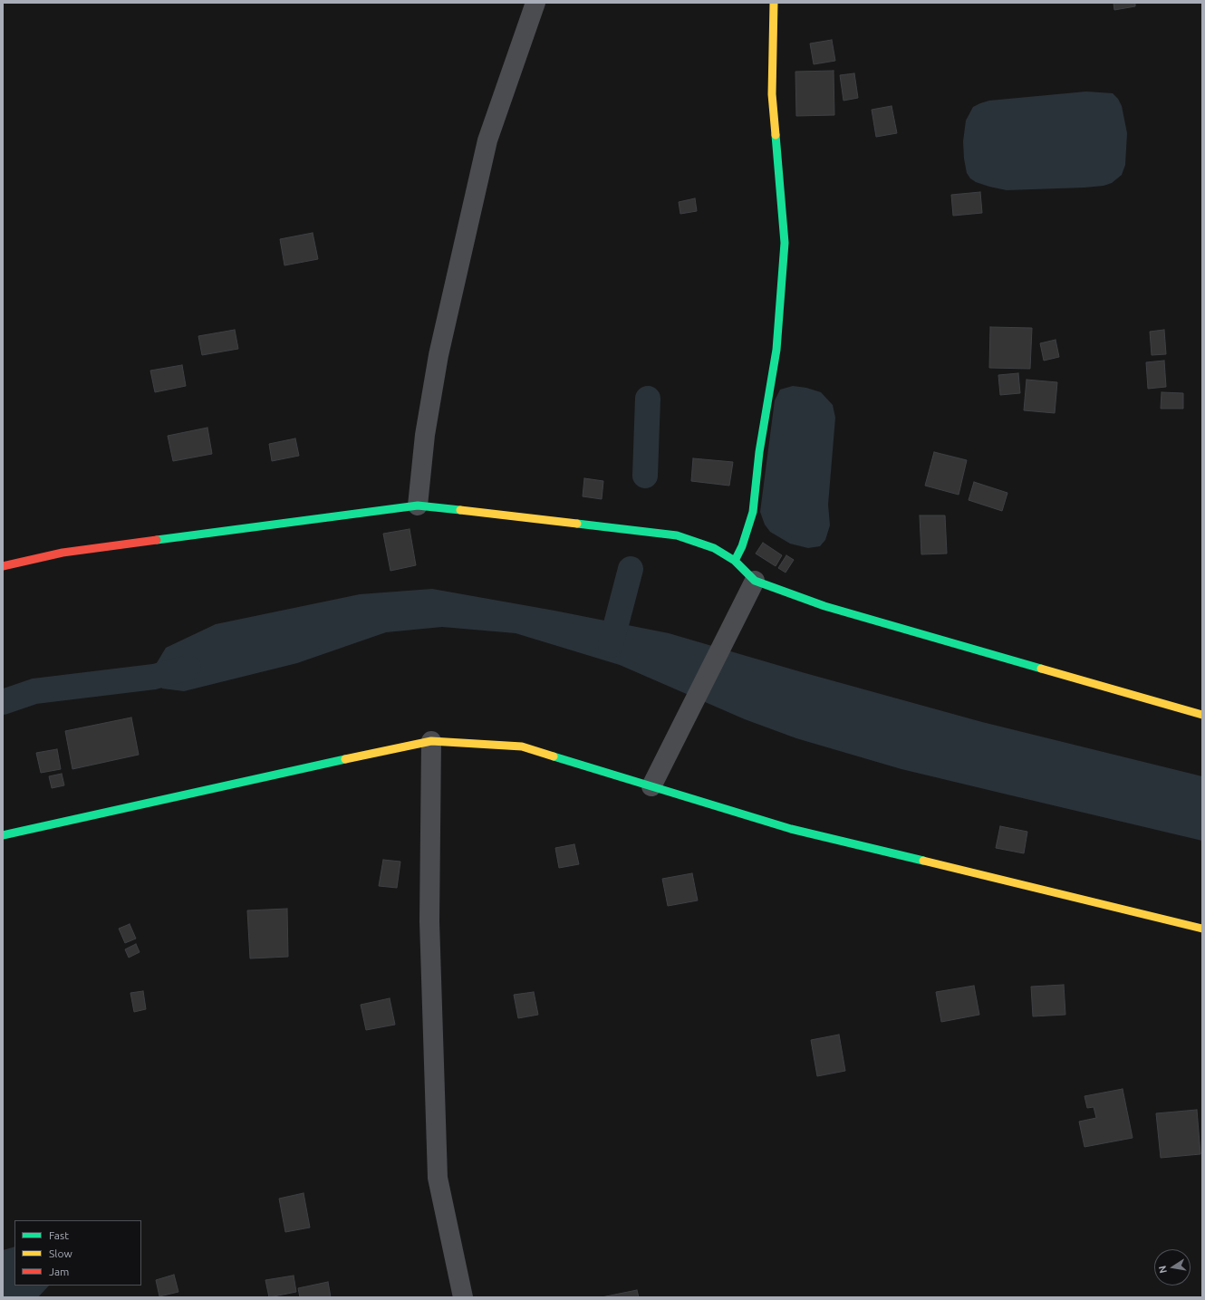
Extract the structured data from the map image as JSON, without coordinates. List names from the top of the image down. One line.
{"legend":["Fast","Slow","Jam"],"north":"left"}
